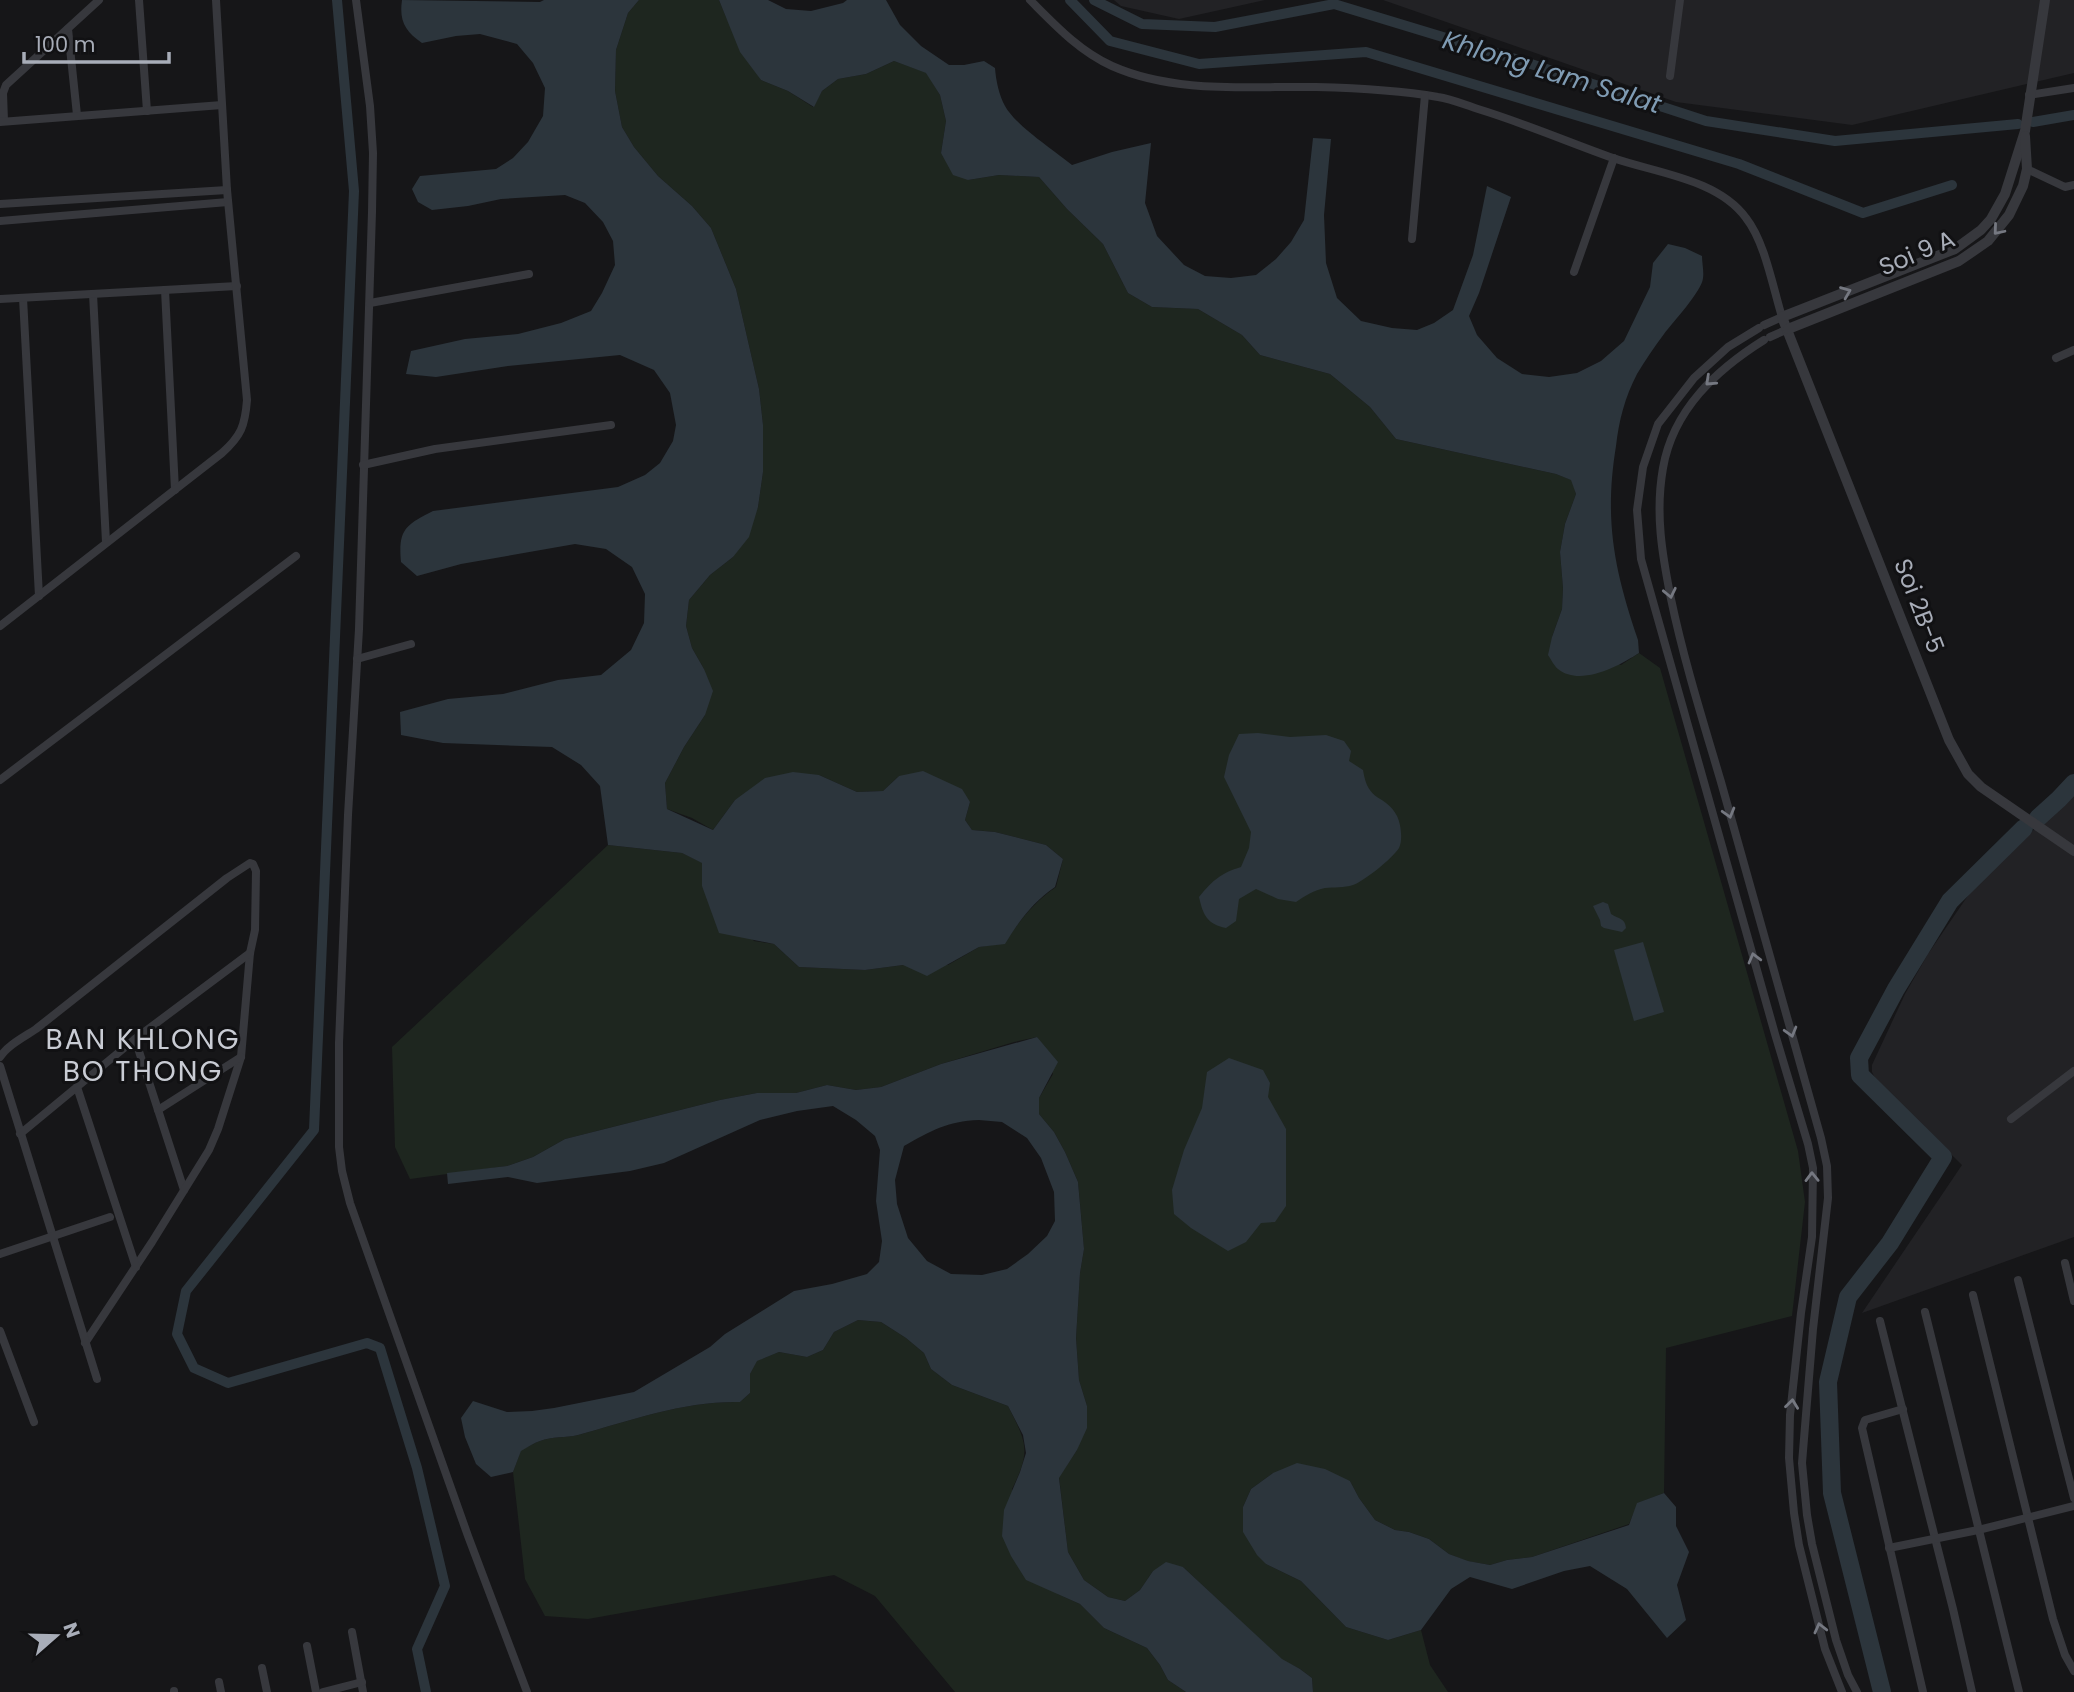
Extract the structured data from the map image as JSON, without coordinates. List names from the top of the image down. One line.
{"streets":{"street":["Soi 9 A","Soi 2B-5"]},"crossings":[["Soi 9 A","Soi 2B-5"]],"districts":["BAN KHLONG BO THONG"],"water":["Khlong Lam Salat"],"scale_bar":"100 m","north":"right"}
